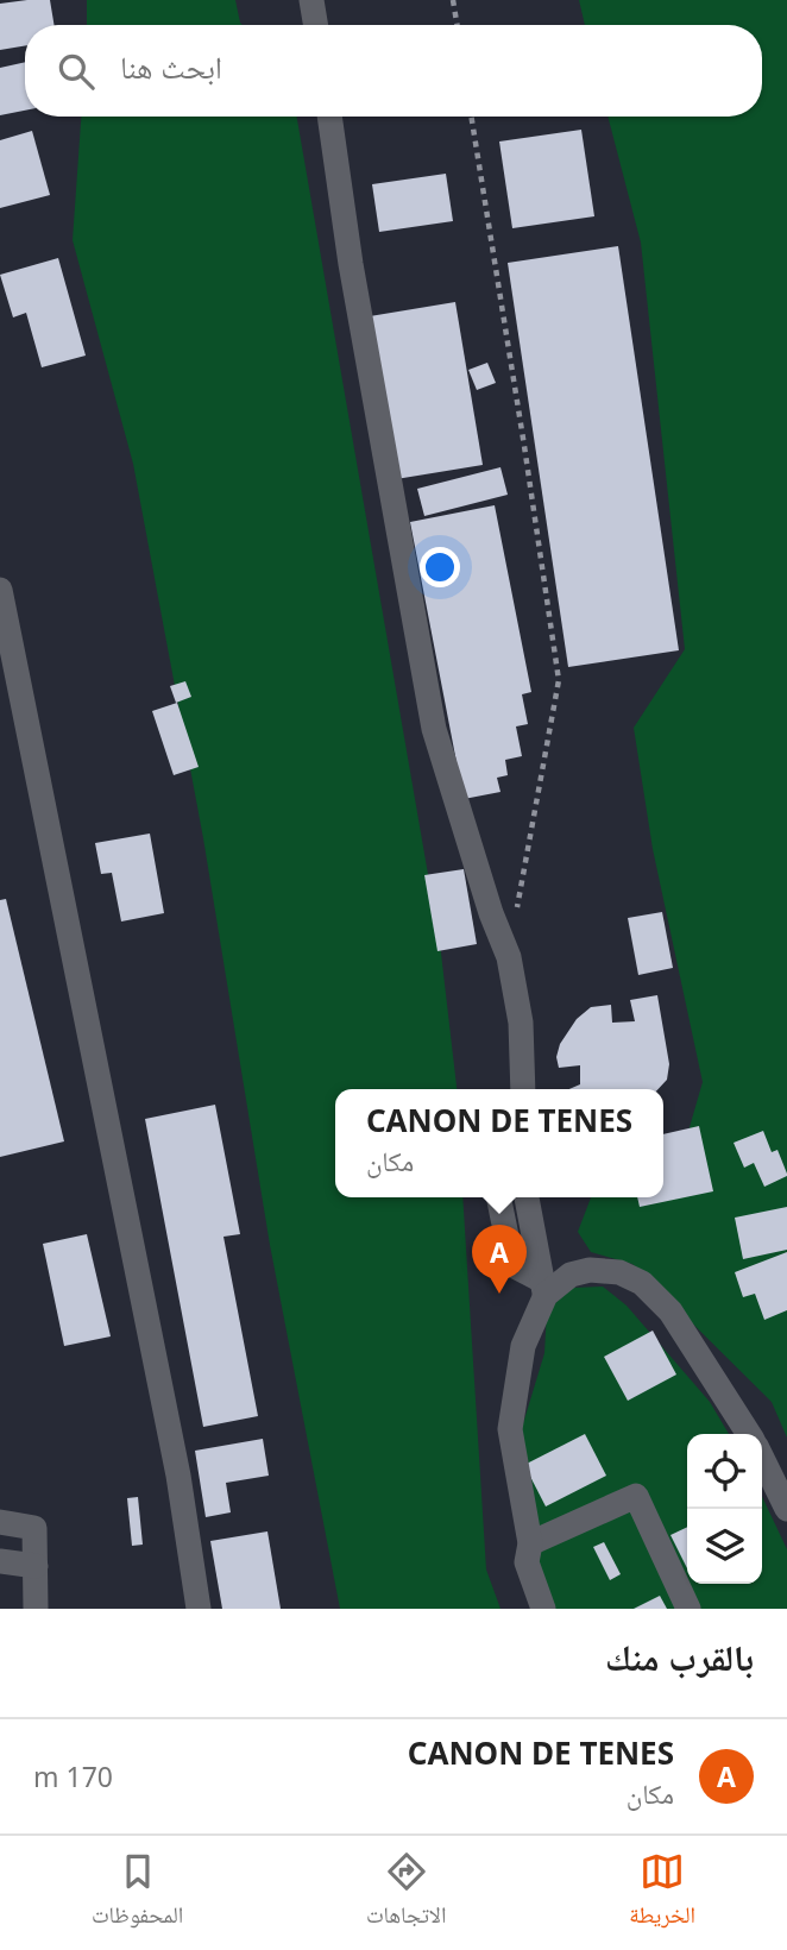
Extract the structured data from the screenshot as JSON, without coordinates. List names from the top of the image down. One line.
{"page":{"search":"ابحث هنا","popup":["CANON DE TENES","مكان"],"pins":"A","heading":"بالقرب منك","list":[{"mark":"A","name":"CANON DE TENES","note":"مكان","value":"170 m"}],"nav":["الخريطة","الاتجاهات","المحفوظات"]}}
